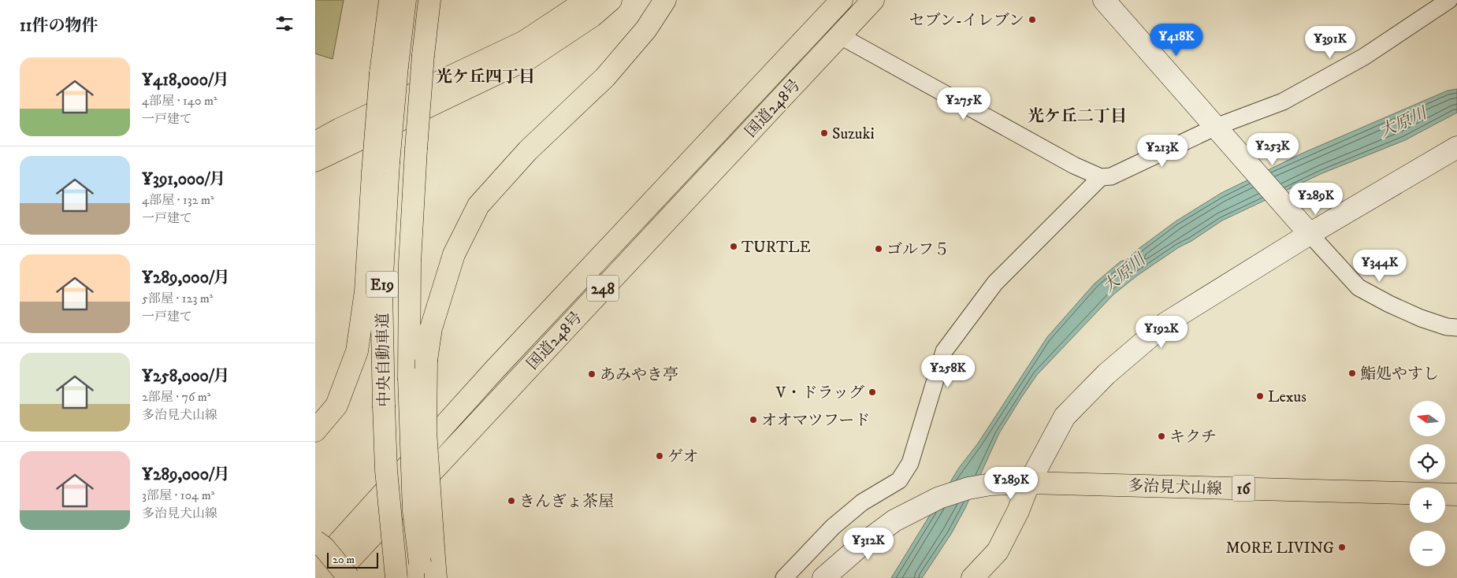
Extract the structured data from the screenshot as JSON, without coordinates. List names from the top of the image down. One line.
{"streets":{"main road":["国道248号","E19","248","中央自動車道","多治見犬山線","16"]},"districts":["光ケ丘四丁目","光ケ丘二丁目"],"water":["大原川"],"places":["セブン-イレブン","Suzuki","TURTLE","ゴルフ５","鮨処やすし","あみやき亭","V・ドラッグ","Lexus","オオマツフード","キクチ","ゲオ","きんぎょ茶屋","MORE LIVING"],"scale_bar":"20 m","north":"left","page":{"heading":"11件の物件","price":["¥418K","¥391K","¥275K","¥253K","¥213K","¥289K","¥344K","¥192K","¥258K","¥289K","¥312K"],"list":[{"name":"¥418,000/月","note":"4部屋 · 140 m² · 一戸建て"},{"name":"¥391,000/月","note":"4部屋 · 132 m² · 一戸建て"},{"name":"¥289,000/月","note":"5部屋 · 123 m² · 一戸建て"},{"name":"¥258,000/月","note":"2部屋 · 76 m² · 多治見犬山線"},{"name":"¥289,000/月","note":"3部屋 · 104 m² · 多治見犬山線"}],"map_buttons":["+","−"],"scale":"20 m"}}
